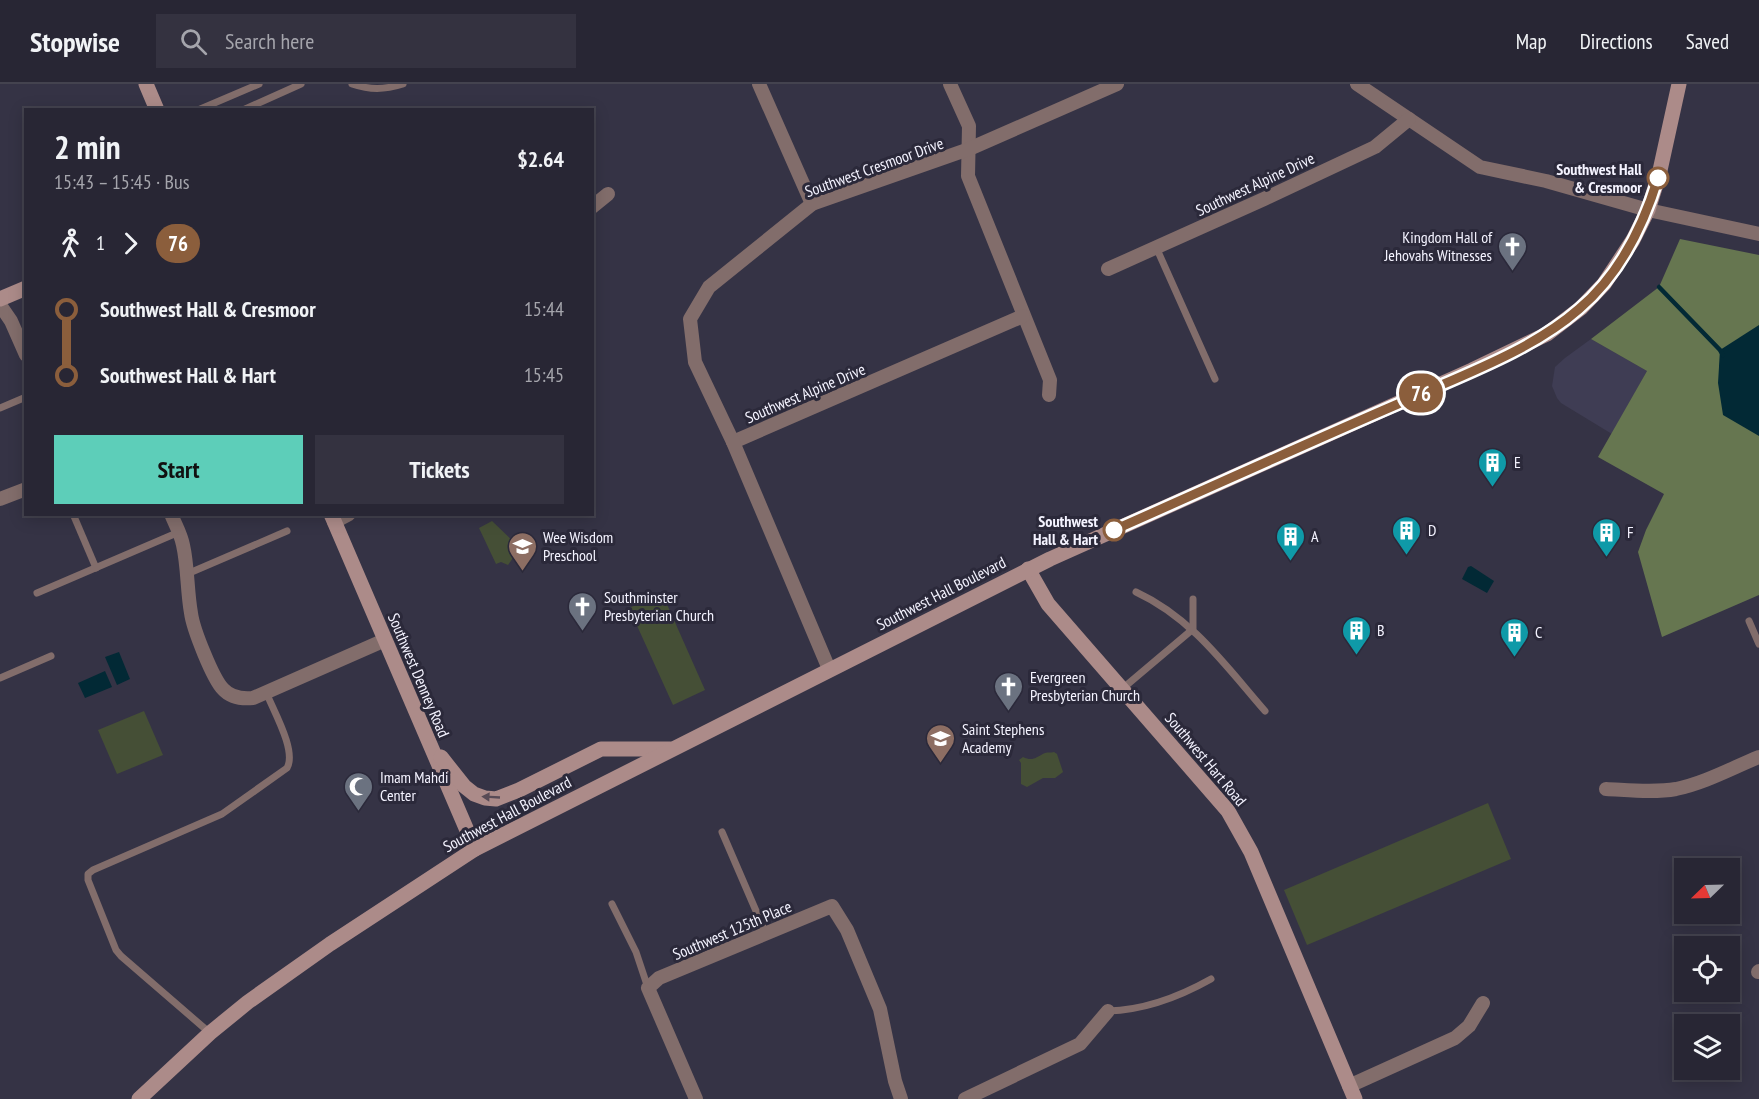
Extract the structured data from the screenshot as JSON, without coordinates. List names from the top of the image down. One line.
{"streets":{"main road":["Southwest Hall Boulevard","Southwest Denney Road","Southwest Hart Road"],"street":["Southwest Cresmoor Drive","Southwest Alpine Drive","Southwest 125th Place"]},"crossings":[["Southwest Cresmoor Drive","Southwest Alpine Drive"],["Southwest Cresmoor Drive","Southwest Hall Boulevard"],["Southwest Hall Boulevard","Southwest Denney Road"],["Southwest Hall Boulevard","Southwest Hart Road"]],"places":{"other":["Southwest Hall & Cresmoor","Southwest Hall & Hart"],"church":["Kingdom Hall of Jehovahs Witnesses","Southminster Presbyterian Church","Evergreen Presbyterian Church"],"building":["E","D","F","A","B","C"],"school or university":["Wee Wisdom Preschool","Saint Stephens Academy"],"mosque":["Imam Mahdi Center"]},"lines":["bus line 76"],"north":"bottom left","page":{"header":"Stopwise","search":"Search here","nav":["Map","Directions","Saved"],"on_map":"76","heading":["2 min","15:43 – 15:45 · Bus","$2.64"],"legs":["1","76"],"list":[{"name":"Southwest Hall & Cresmoor","value":"15:44"},{"name":"Southwest Hall & Hart","value":"15:45"}],"buttons":["Start","Tickets"]}}
